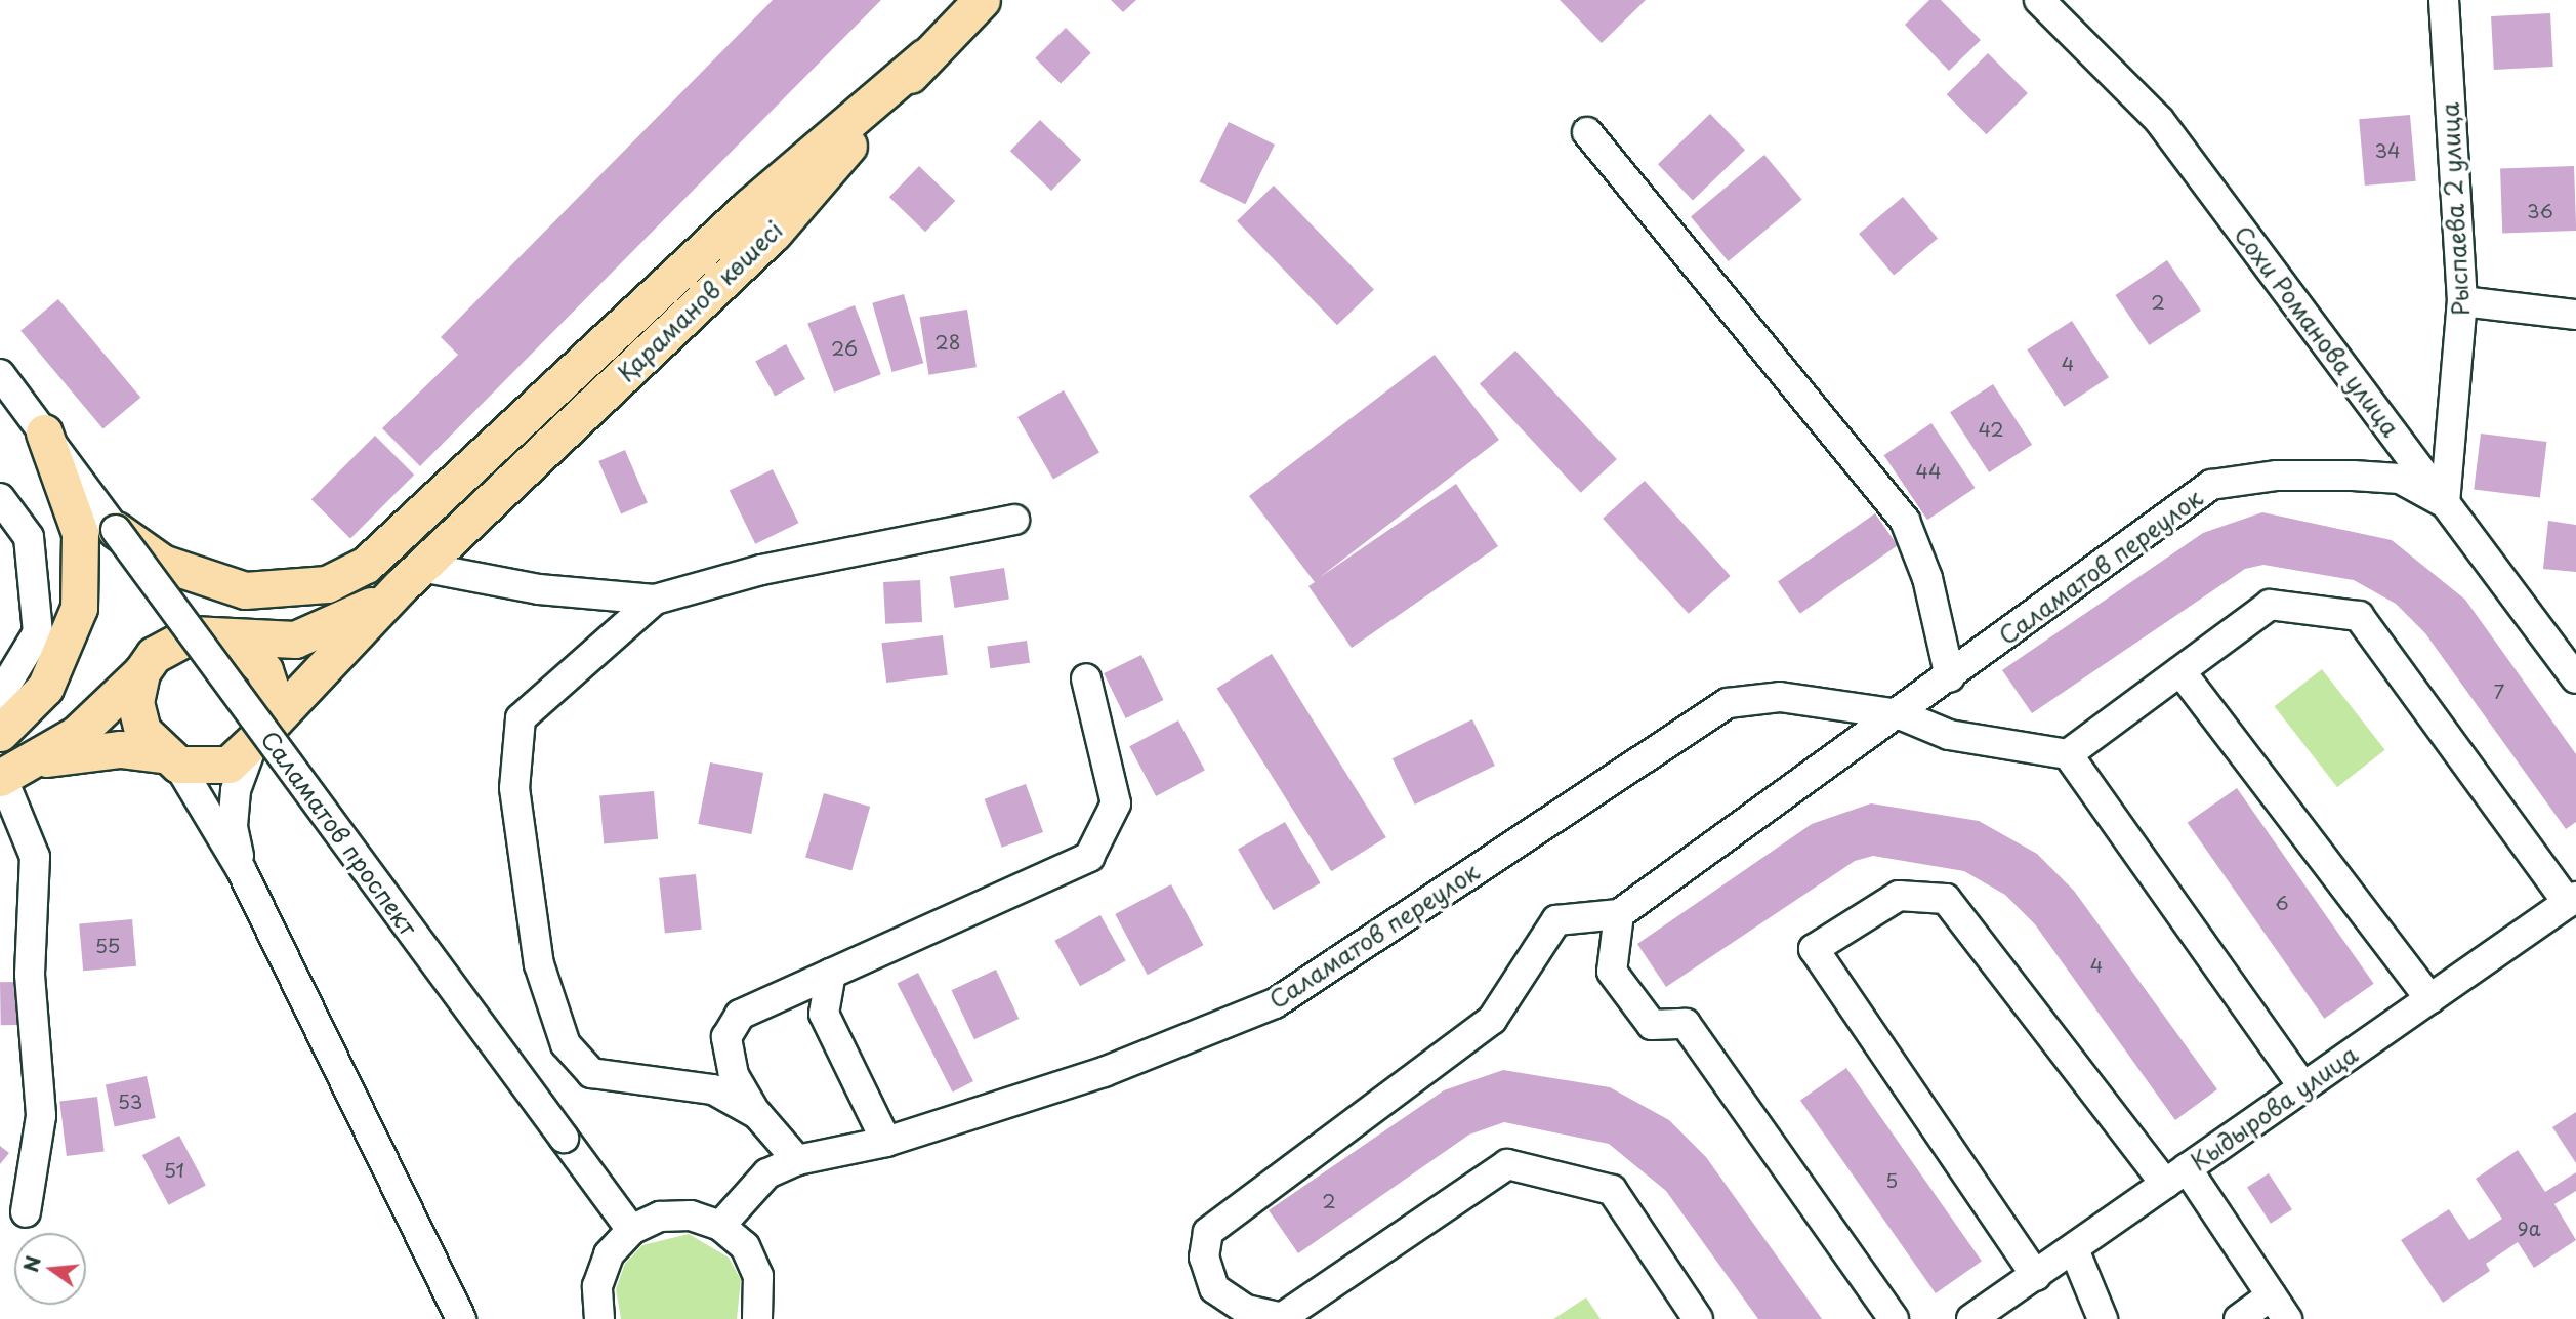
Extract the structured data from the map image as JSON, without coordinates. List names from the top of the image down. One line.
{"streets":{"main road":["Қараманов көшесі"],"street":["Рыспаева 2 улица","Сохи Романова улица","Саламатов переулок","Саламатов проспект","Кыдырова улица"]},"crossings":[["Рыспаева 2 улица","Сохи Романова улица"],["Рыспаева 2 улица","Саламатов переулок"],["Сохи Романова улица","Саламатов переулок"]],"house_numbers":["34","36","2","28","26","4","42","44","7","6","55","4","53","51","5","2","9а"],"north":"left"}
